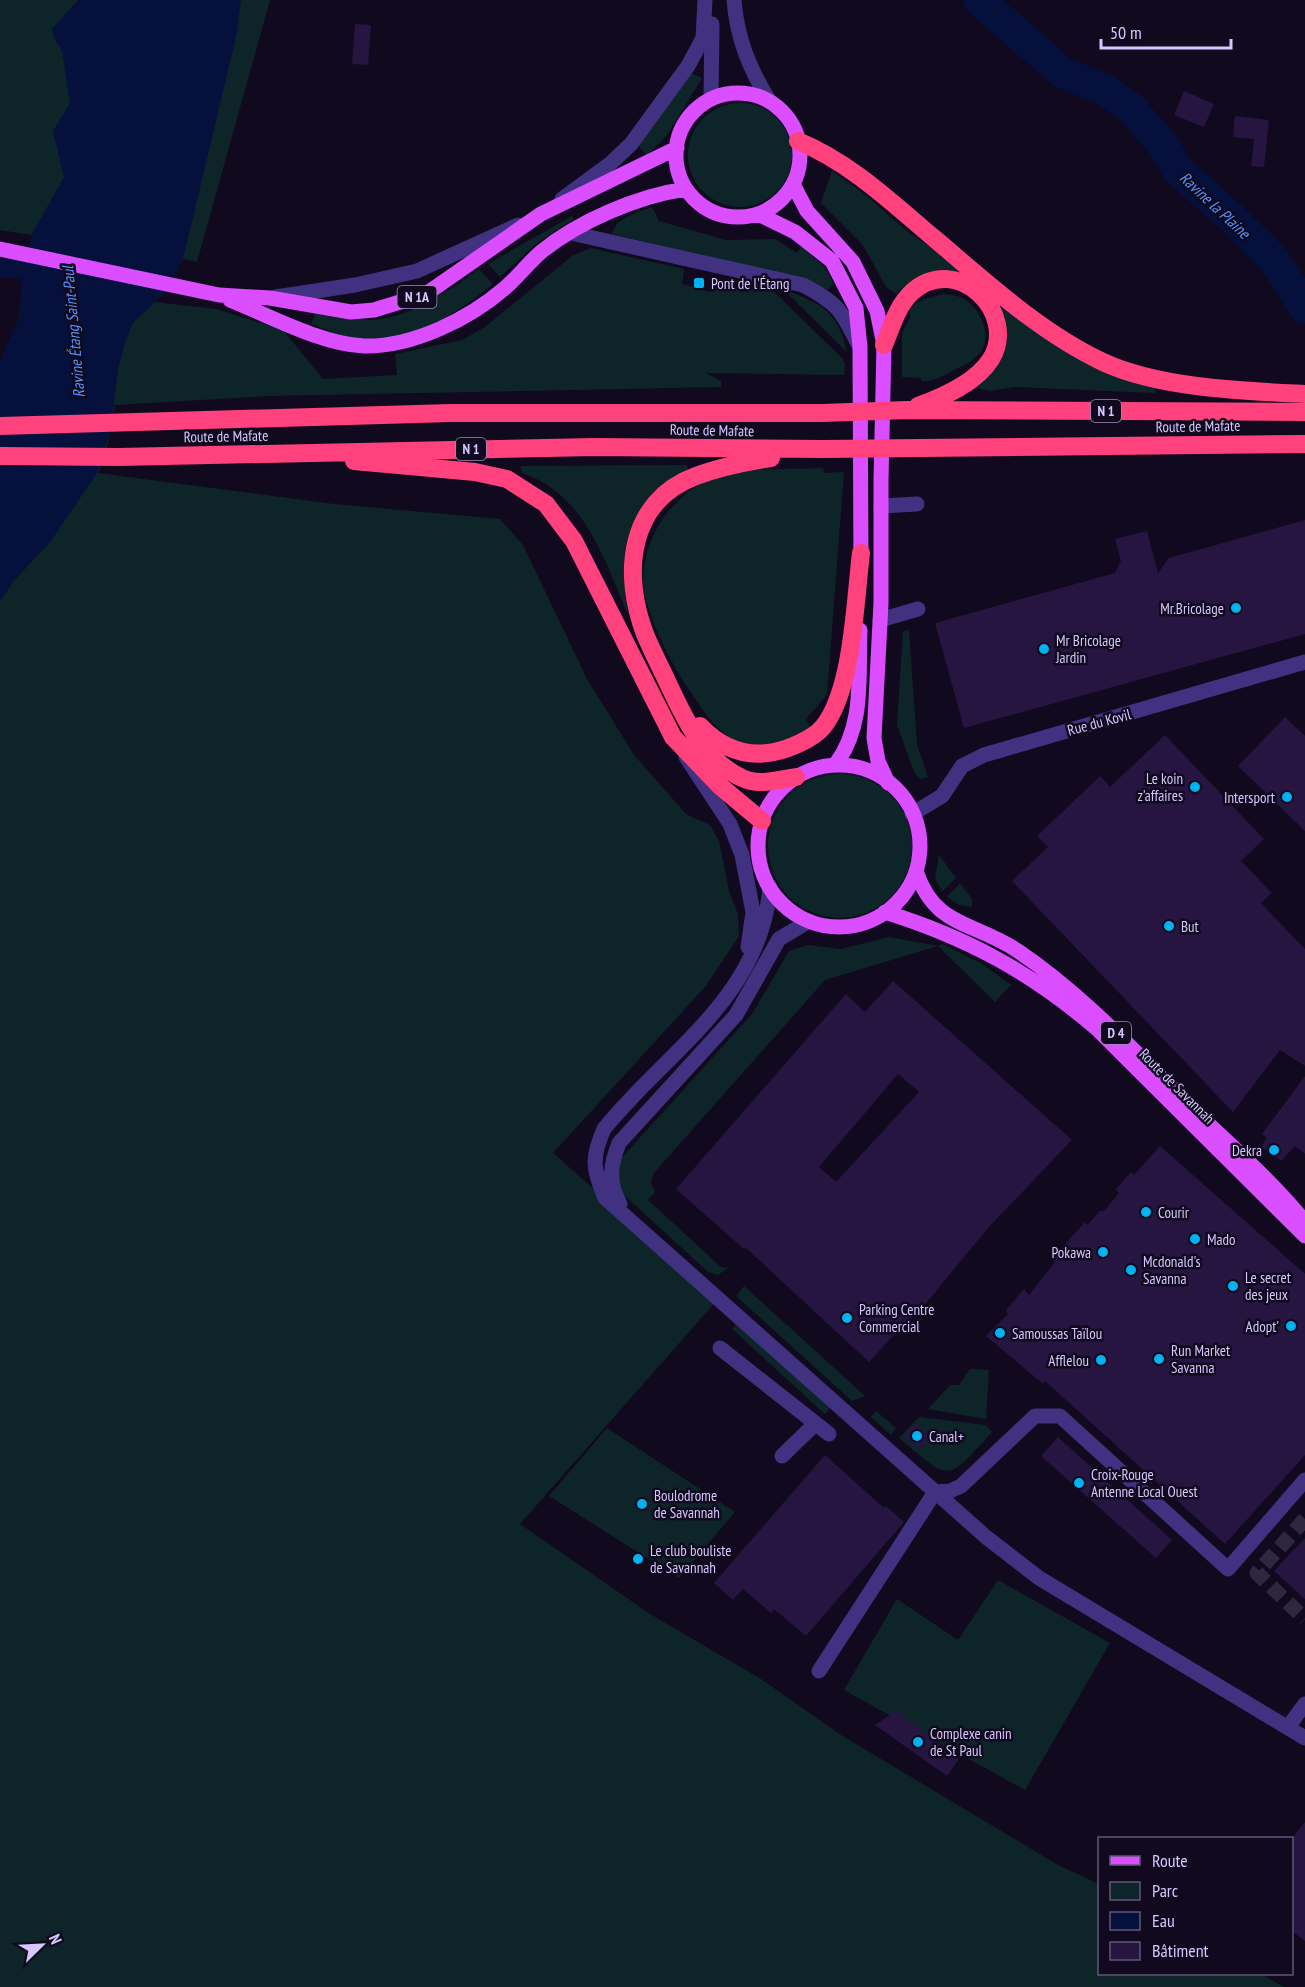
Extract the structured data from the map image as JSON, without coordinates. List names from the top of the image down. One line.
{"streets":{"highway":["N 1","Route de Mafate"],"main road":["N 1A","D 4","Route de Savannah"],"street":["Rue du Kovil"]},"crossings":[["Rue du Kovil","Route de Savannah"]],"water":["Ravine la Plaine","Ravine Étang Saint-Paul"],"places":{"transit":["Pont de l'Étang"],"other":["Mr.Bricolage","Mr Bricolage Jardin","Le koin z’affaires","Intersport","But","Dekra","Courir","Mado","Pokawa","Mcdonald's Savanna","Le secret des jeux","Parking Centre Commercial","Adopt'","Samoussas Taïlou","Run Market Savanna","Afflelou","Canal+","Croix-Rouge Antenne Local Ouest","Boulodrome de Savannah","Le club bouliste de Savannah","Complexe canin de St Paul"]},"legend":["Route","Parc","Eau","Bâtiment"],"scale_bar":"50 m","north":"top right"}
